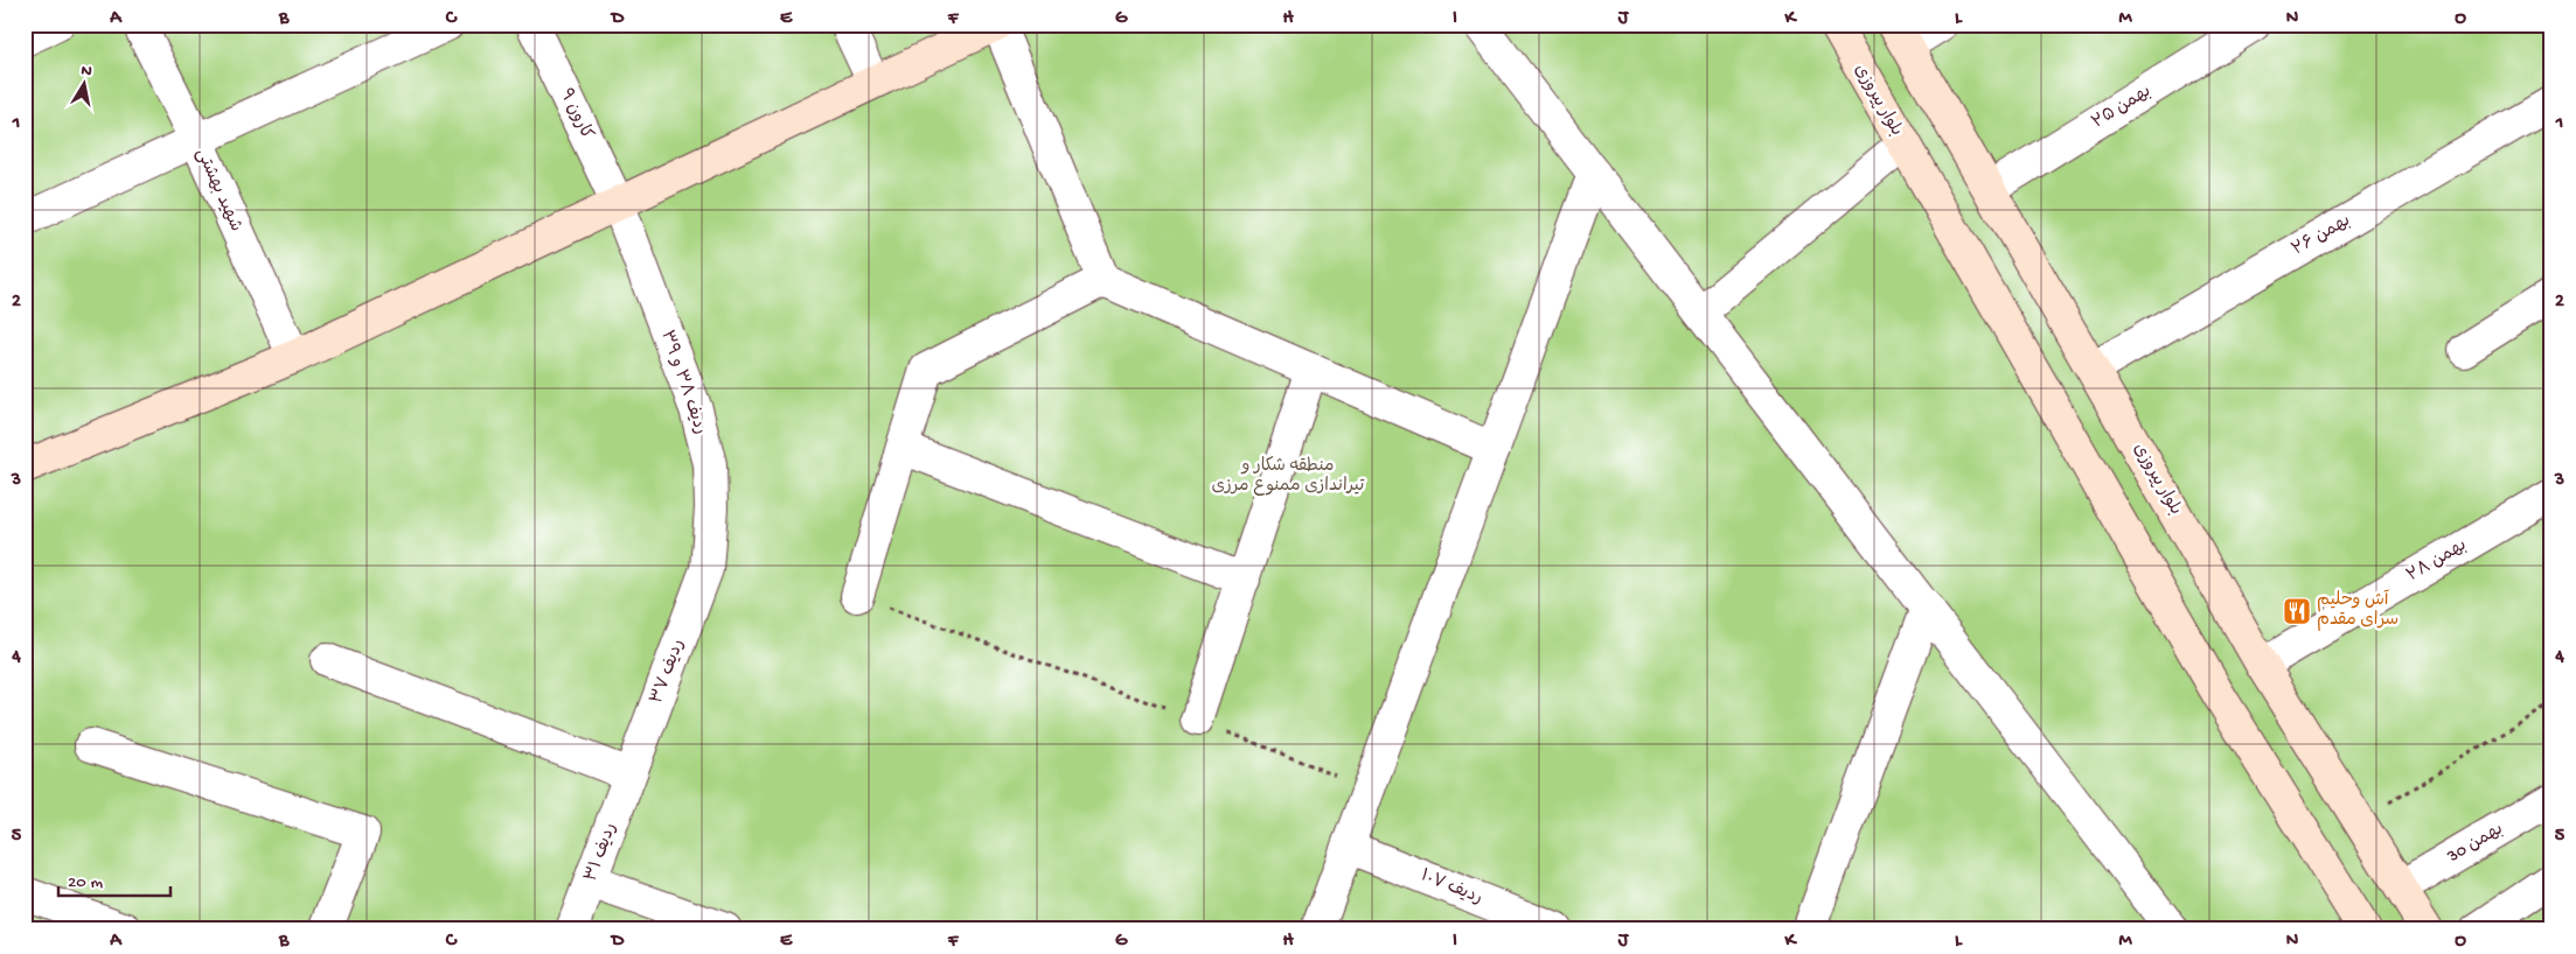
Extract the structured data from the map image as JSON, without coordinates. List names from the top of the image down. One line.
{"streets":{"main road":["بلوار پیروزی"],"street":["بهمن ۲۵","کارون ۹","شهید بهشتی","بهمن ۲۶","ردیف ۳۸ و ۳۹","بهمن ۲۸","ردیف ۳۷","بهمن 30","ردیف ۳۱","ردیف ۱۰۷"]},"crossings":[["بلوار پیروزی","بهمن ۲۵"],["بلوار پیروزی","بهمن ۲۶"],["بلوار پیروزی","بهمن ۲۸"],["بلوار پیروزی","بهمن 30"],["کارون ۹","ردیف ۳۸ و ۳۹"],["ردیف ۳۸ و ۳۹","ردیف ۳۷"],["ردیف ۳۷","ردیف ۳۱"]],"parks":["منطقه شکار و تیراندازی ممنوع مرزی"],"places":{"restaurant":["آش وحلیم سرای مقدم"]},"scale_bar":"20 m","north":"top","grid":{"columns":["A","B","C","D","E","F","G","H","I","J","K","L","M","N","O"],"rows":["1","2","3","4","5"]}}
